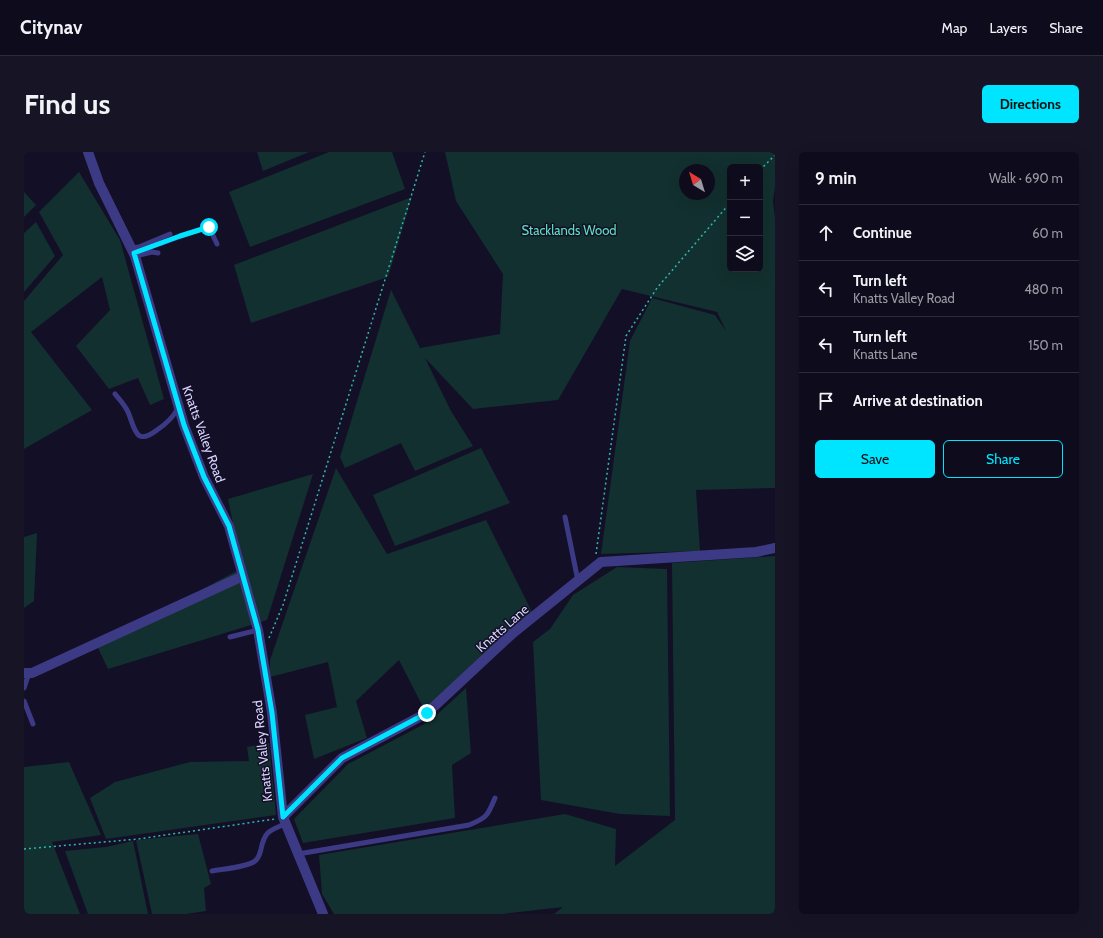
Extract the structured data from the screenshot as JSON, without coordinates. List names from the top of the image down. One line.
{"streets":{"street":["Knatts Valley Road","Knatts Lane"]},"crossings":[["Knatts Valley Road","Knatts Lane"]],"parks":["Stacklands Wood"],"north":"top left","page":{"header":"Citynav","nav":["Map","Layers","Share"],"buttons":["Directions",["Save","Share"]],"title":"Find us","heading":["9 min","Walk · 690 m"],"map_buttons":["+","−"],"list":[["Continue","60 m"],["Turn left","Knatts Valley Road","480 m"],["Turn left","Knatts Lane","150 m"],"Arrive at destination"]}}
